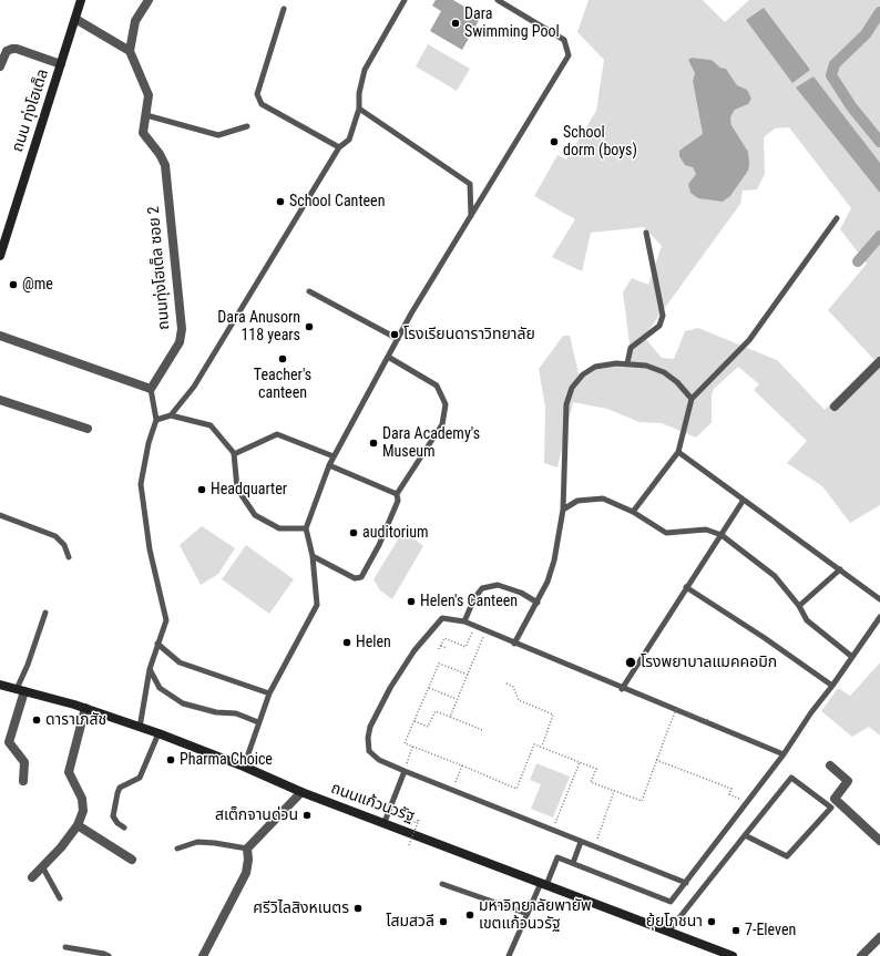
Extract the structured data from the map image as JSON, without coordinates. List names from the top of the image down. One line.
{"streets":{"street":["ถนน ทุ่งโฮเต็ล","ถนนทุ่งโฮเต็ล ซอย 2","ถนนแก้วนวรัฐ"]},"places":["Dara Swimming Pool","School dorm (boys)","School Canteen","@me","Dara Anusorn 118 years","โรงเรียนดาราวิทยาลัย","Teacher's canteen","Dara Academy's Museum","Headquarter","auditorium","Helen's Canteen","Helen","โรงพยาบาลแมคคอมิก","ดาราเภสัช","Pharma Choice","สเต็กจานด่วน","ศรีวิไลสิงหเนตร","มหาวิทยาลัยพายัพ เขตแก้วนวรัฐ","โสมสวลี","ยุ้ยโภชนา","7-Eleven"]}
